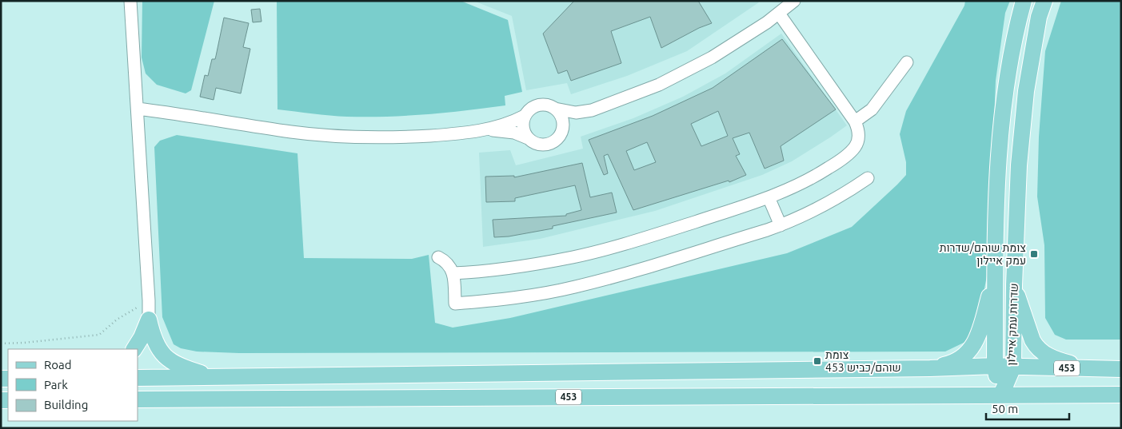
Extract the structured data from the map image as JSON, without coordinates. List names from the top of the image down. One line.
{"streets":{"main road":["שדרות עמק איילון","453"]},"crossings":[["שדרות עמק איילון","453"]],"places":{"transit":["צומת שוהם/שדרות עמק איילון","צומת שוהם/כביש 453"]},"legend":["Road","Park","Building"],"scale_bar":"50 m"}
